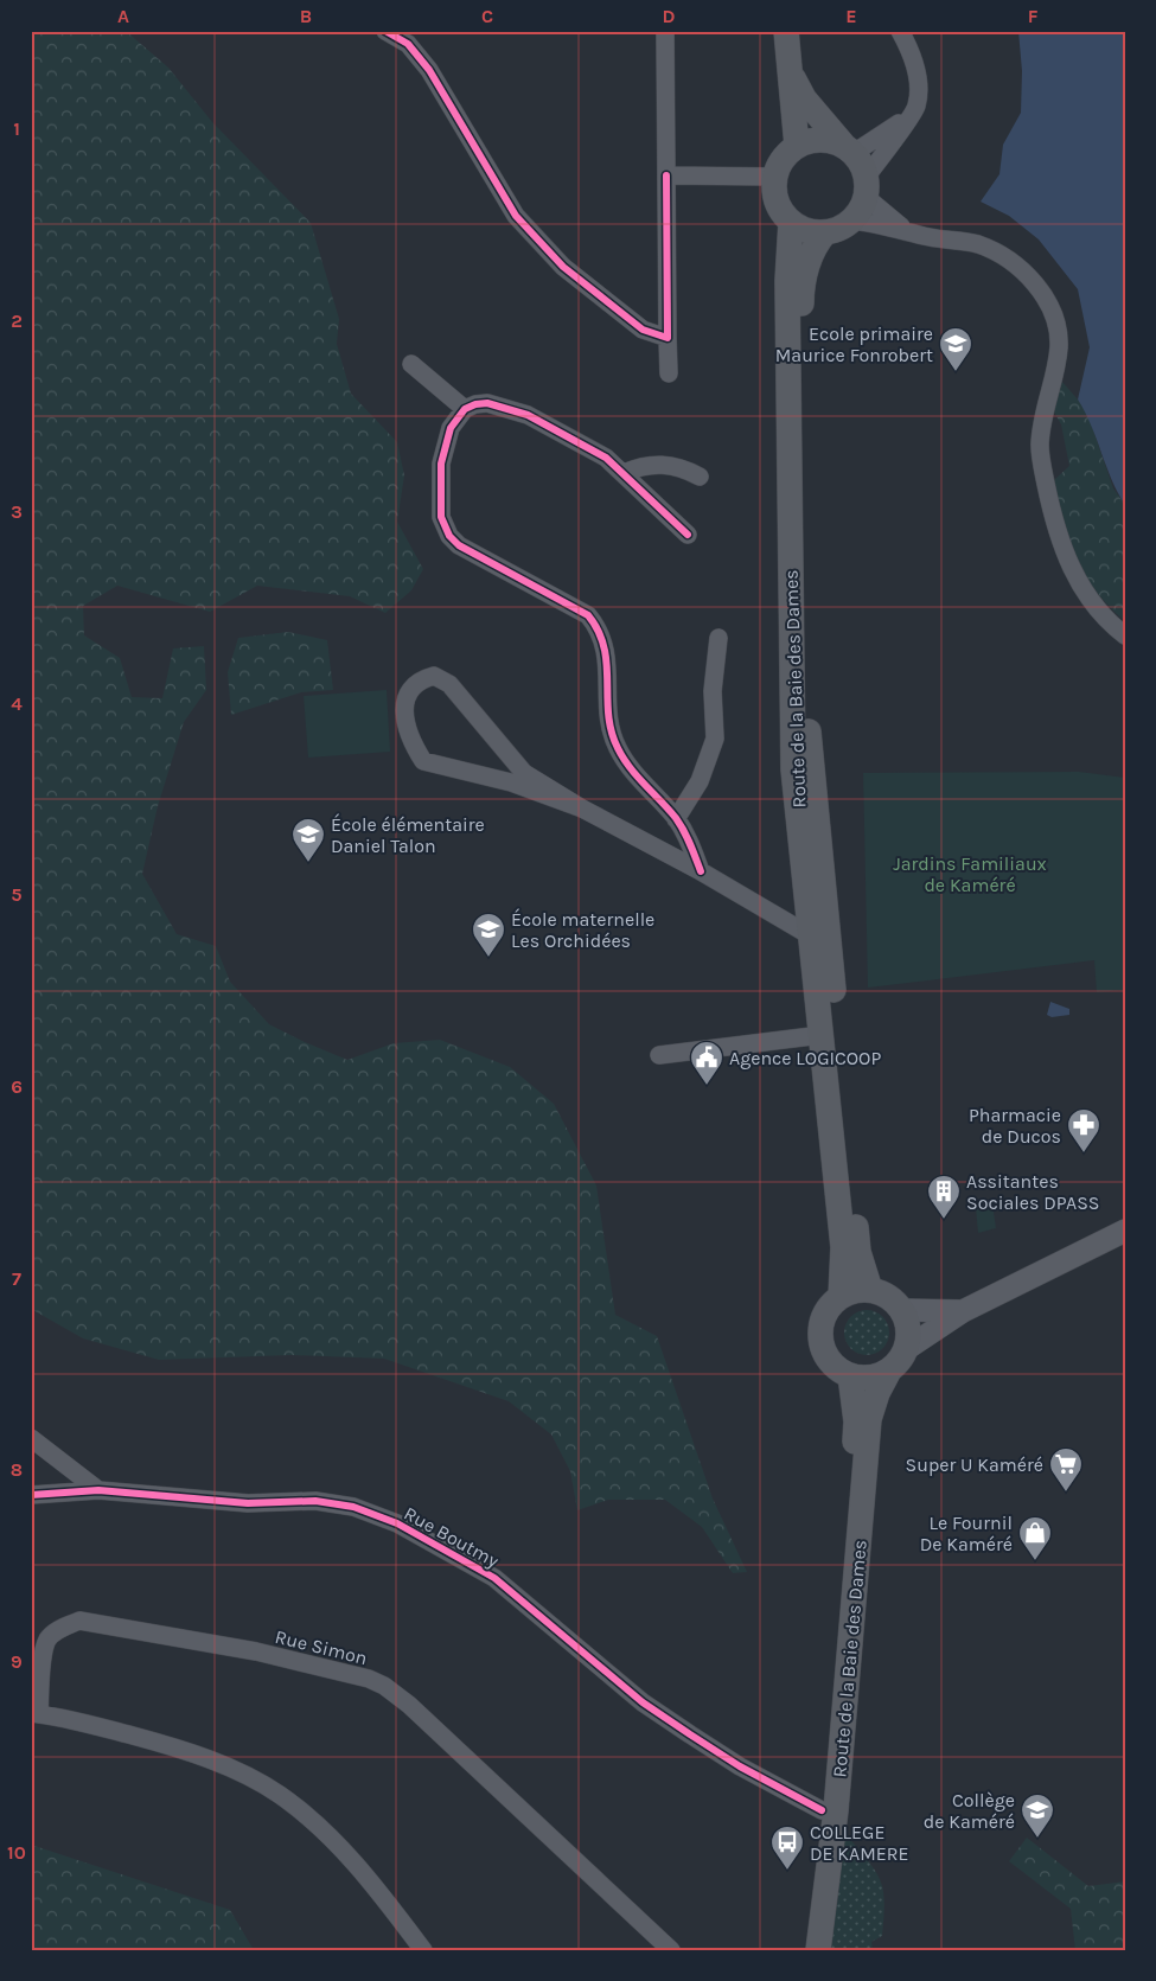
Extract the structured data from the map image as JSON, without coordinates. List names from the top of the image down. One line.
{"streets":{"main road":["Route de la Baie des Dames"],"street":["Rue Boutmy","Rue Simon"]},"crossings":[["Route de la Baie des Dames","Rue Boutmy"]],"parks":["Jardins Familiaux de Kaméré"],"places":{"school or university":["Ecole primaire Maurice Fonrobert","École élémentaire Daniel Talon","École maternelle Les Orchidées","Collège de Kaméré"],"public building":["Agence LOGICOOP"],"pharmacy":["Pharmacie de Ducos"],"building":["Assitantes Sociales DPASS"],"supermarket":["Super U Kaméré"],"shop":["Le Fournil De Kaméré"],"bus stop":["COLLEGE DE KAMERE"]},"grid":{"columns":["A","B","C","D","E","F"],"rows":["1","2","3","4","5","6","7","8","9","10"]}}
